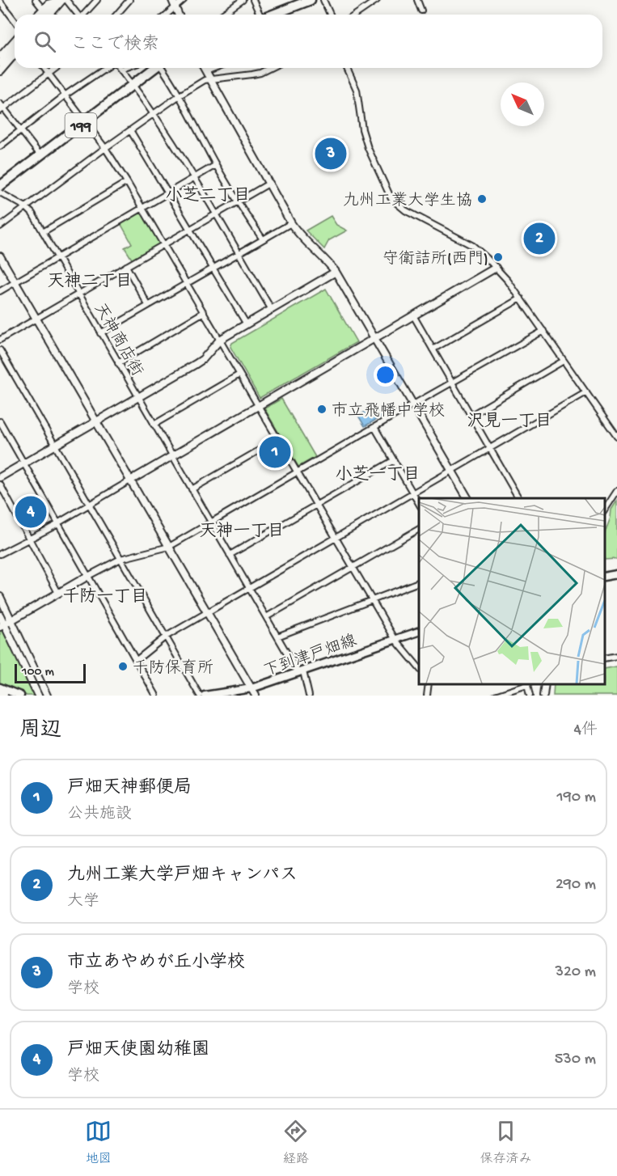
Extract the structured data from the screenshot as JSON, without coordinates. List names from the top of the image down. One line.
{"streets":{"highway":["199"],"main road":["下到津戸畑線"],"street":["天神商店街"]},"crossings":[["天神商店街","下到津戸畑線"]],"districts":["小芝二丁目","天神二丁目","沢見一丁目","小芝一丁目","天神一丁目","千防一丁目"],"places":["九州工業大学生協","守衛詰所(西門)","市立飛幡中学校","千防保育所"],"scale_bar":"100 m","north":"top left","page":{"search":"ここで検索","pins":["3","2","1","4"],"scale":"100 m","heading":["周辺","4件"],"list":[{"mark":"1","name":"戸畑天神郵便局","note":"公共施設","value":"190 m"},{"mark":"2","name":"九州工業大学戸畑キャンパス","note":"大学","value":"290 m"},{"mark":"3","name":"市立あやめが丘小学校","note":"学校","value":"320 m"},{"mark":"4","name":"戸畑天使園幼稚園","note":"学校","value":"530 m"}],"nav":["地図","経路","保存済み"]}}
